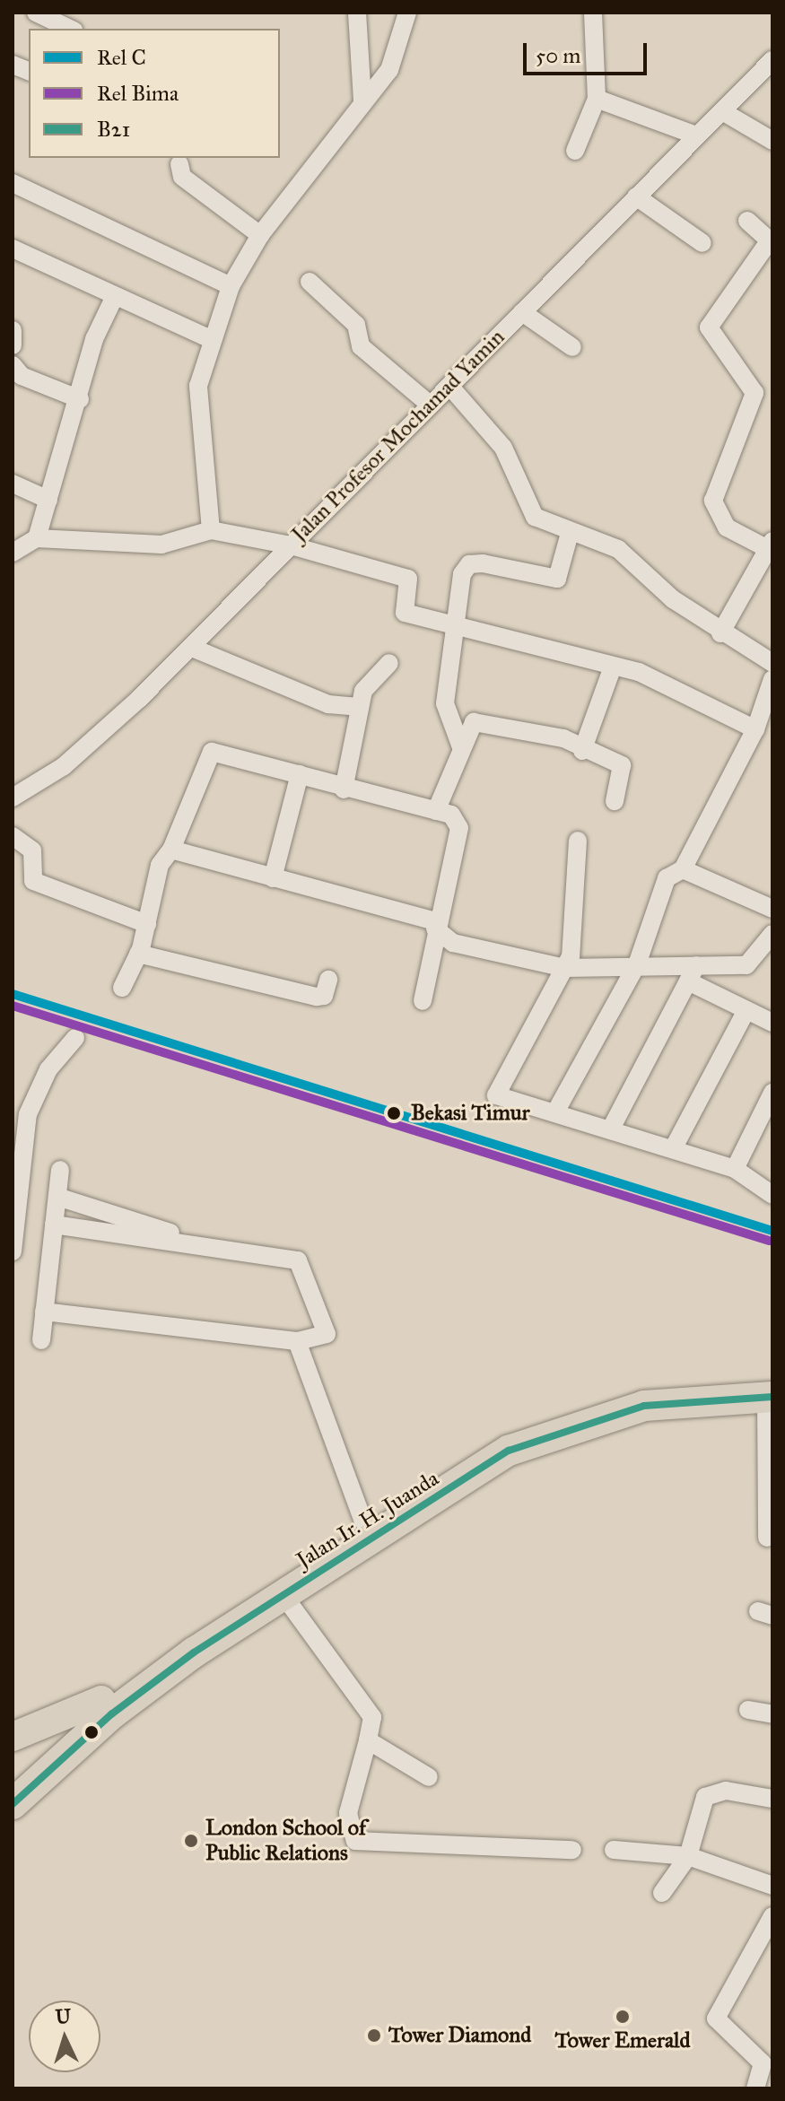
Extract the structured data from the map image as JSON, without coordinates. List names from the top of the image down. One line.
{"streets":{"highway":["Jalan Ir. H. Juanda"],"street":["Jalan Profesor Mochamad Yamin"]},"places":["Bekasi Timur","London School of Public Relations","Tower Emerald","Tower Diamond"],"lines":["rail line C","rail line Bima","transit line B21"],"legend":["Rel C","Rel Bima","B21"],"scale_bar":"50 m","north":"top"}
